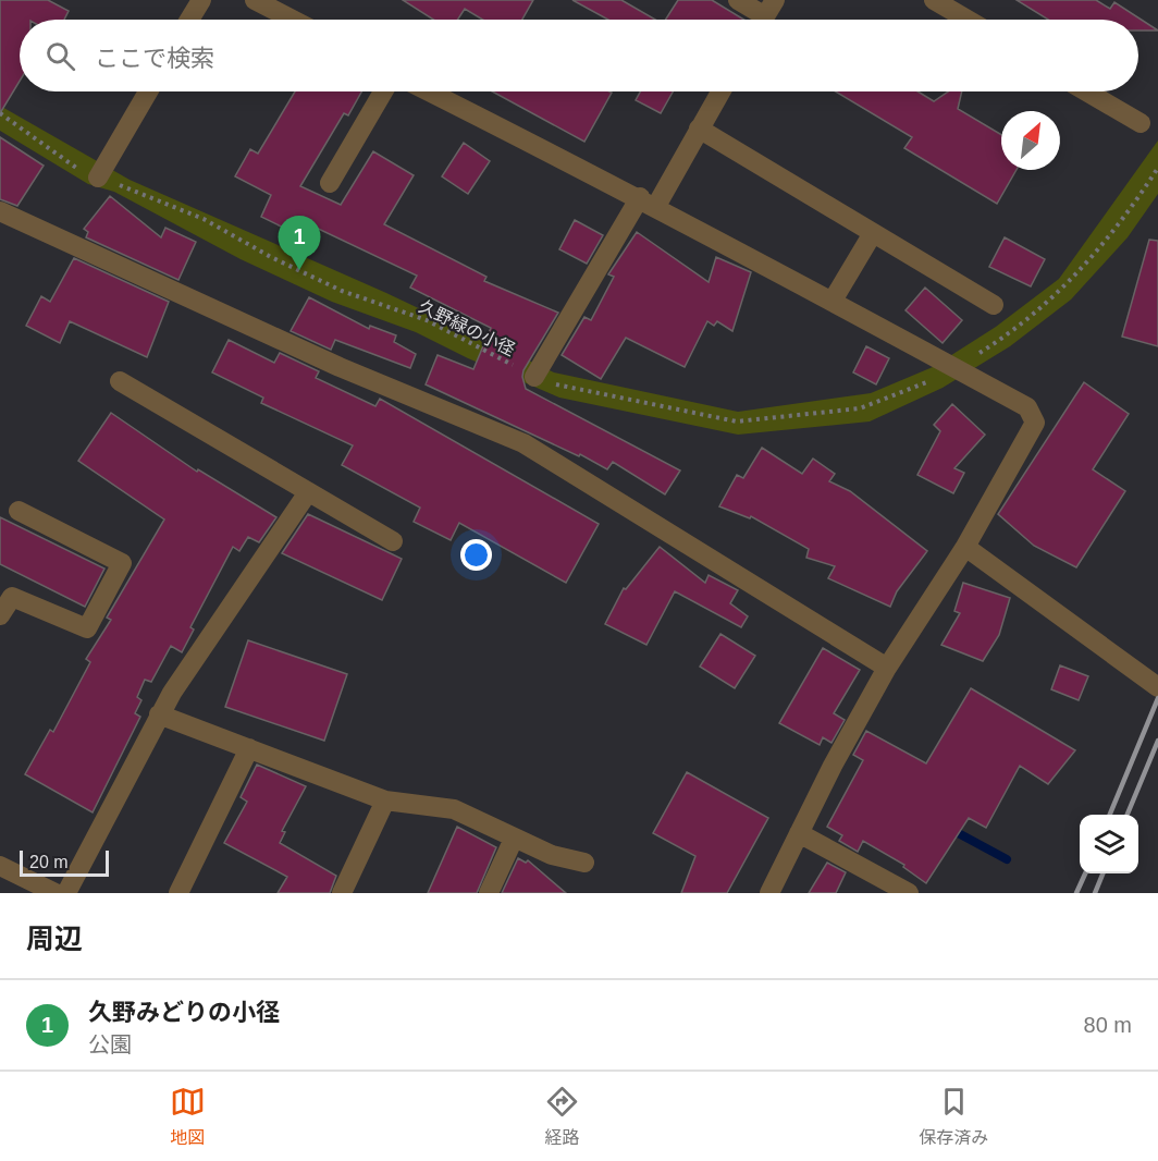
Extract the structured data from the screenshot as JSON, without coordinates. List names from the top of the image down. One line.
{"streets":{"path":["久野緑の小径"]},"scale_bar":"20 m","north":"top right","page":{"search":"ここで検索","pins":"1","scale":"20 m","heading":"周辺","list":[{"mark":"1","name":"久野みどりの小径","note":"公園","value":"80 m"}],"nav":["地図","経路","保存済み"]}}
